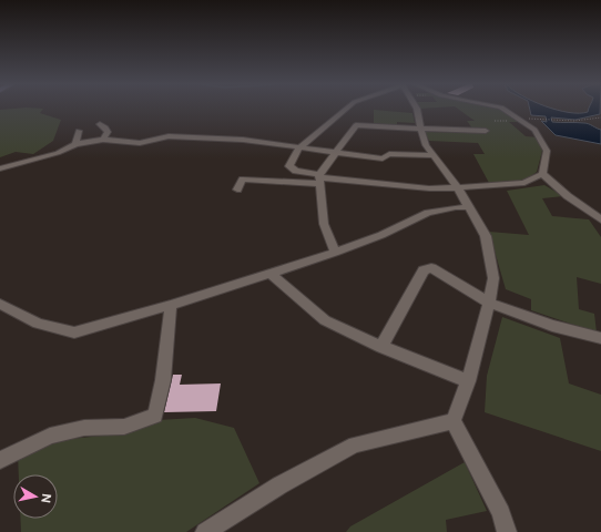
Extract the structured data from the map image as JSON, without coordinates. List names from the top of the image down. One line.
{"north":"right"}
